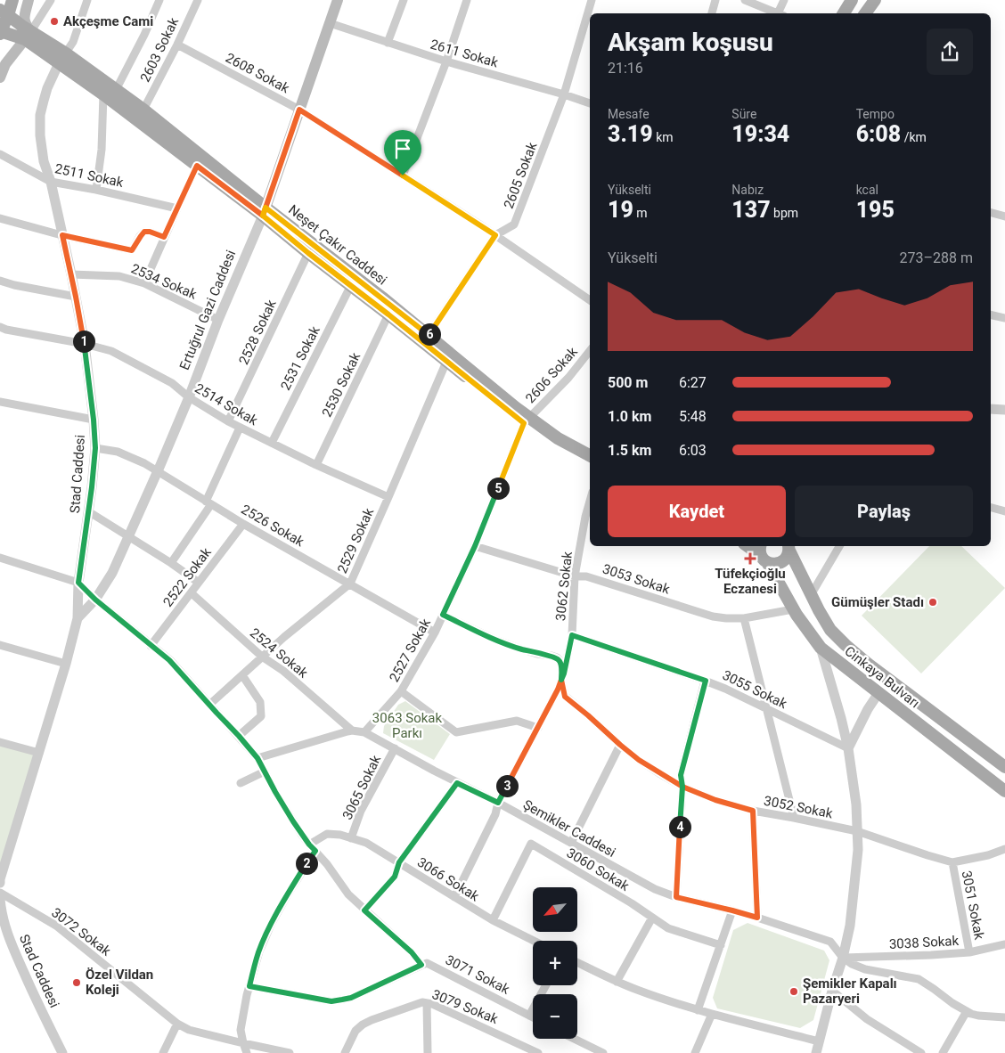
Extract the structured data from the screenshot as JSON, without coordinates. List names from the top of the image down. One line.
{"streets":{"main road":["Neşet Çakır Caddesi","Ertuğrul Gazi Caddesi","Cinkaya Bulvarı"],"street":["2603 Sokak","2611 Sokak","2608 Sokak","2511 Sokak","2605 Sokak","2534 Sokak","2528 Sokak","2531 Sokak","2606 Sokak","2530 Sokak","2514 Sokak","Stad Caddesi","2526 Sokak","2529 Sokak","2522 Sokak","3053 Sokak","3062 Sokak","2527 Sokak","2524 Sokak","3055 Sokak","3065 Sokak","3052 Sokak","Şemikler Caddesi","3060 Sokak","3066 Sokak","3051 Sokak","3072 Sokak","3038 Sokak","3071 Sokak","3079 Sokak"]},"crossings":[["2603 Sokak","2608 Sokak"],["2603 Sokak","Neşet Çakır Caddesi"],["2611 Sokak","2605 Sokak"],["2611 Sokak","Ertuğrul Gazi Caddesi"],["2608 Sokak","2605 Sokak"],["2608 Sokak","Ertuğrul Gazi Caddesi"],["2511 Sokak","Stad Caddesi"],["2605 Sokak","Neşet Çakır Caddesi"],["Neşet Çakır Caddesi","Ertuğrul Gazi Caddesi"],["Neşet Çakır Caddesi","2528 Sokak"],["Neşet Çakır Caddesi","2531 Sokak"],["Neşet Çakır Caddesi","2606 Sokak"],["Neşet Çakır Caddesi","2530 Sokak"],["Neşet Çakır Caddesi","Stad Caddesi"],["Neşet Çakır Caddesi","2529 Sokak"],["Neşet Çakır Caddesi","2527 Sokak"],["2534 Sokak","Ertuğrul Gazi Caddesi"],["2534 Sokak","Stad Caddesi"],["Ertuğrul Gazi Caddesi","2514 Sokak"],["Ertuğrul Gazi Caddesi","Stad Caddesi"],["Ertuğrul Gazi Caddesi","2526 Sokak"],["2528 Sokak","2514 Sokak"],["2531 Sokak","2514 Sokak"],["2606 Sokak","2527 Sokak"],["2530 Sokak","2514 Sokak"],["2514 Sokak","Stad Caddesi"],["2514 Sokak","2529 Sokak"],["Stad Caddesi","2526 Sokak"],["2526 Sokak","2529 Sokak"],["2526 Sokak","2522 Sokak"],["2526 Sokak","2527 Sokak"],["2529 Sokak","2524 Sokak"],["2522 Sokak","2524 Sokak"],["3053 Sokak","3062 Sokak"],["3053 Sokak","2527 Sokak"],["3053 Sokak","Cinkaya Bulvarı"],["3062 Sokak","3055 Sokak"],["3062 Sokak","3052 Sokak"],["3062 Sokak","Şemikler Caddesi"],["3062 Sokak","3066 Sokak"],["2527 Sokak","3052 Sokak"],["2527 Sokak","Şemikler Caddesi"],["2524 Sokak","Şemikler Caddesi"],["3065 Sokak","Şemikler Caddesi"],["3065 Sokak","3066 Sokak"],["3052 Sokak","3051 Sokak"],["Şemikler Caddesi","3038 Sokak"],["3060 Sokak","3066 Sokak"],["3051 Sokak","3038 Sokak"]],"parks":["3063 Sokak Parkı"],"places":{"other":["Akçeşme Cami","Gümüşler Stadı","Özel Vildan Koleji","Şemikler Kapalı Pazaryeri"],"health":["Tüfekçioğlu Eczanesi"]},"north":"bottom left","page":{"heading":["Akşam koşusu","21:16"],"stats":[["Mesafe","3.19 km"],["Süre","19:34"],["Tempo","6:08 /km"],["Yükselti","19 m"],["Nabız","137 bpm"],["kcal","195"]],"chart":["Yükselti","273–288 m"],"pins":["6","1","5","3","4","2"],"list":[{"name":"500 m","note":"6:27"},{"name":"1.0 km","note":"5:48"},{"name":"1.5 km","note":"6:03"}],"buttons":["Kaydet","Paylaş"],"map_buttons":["+","−"]}}
